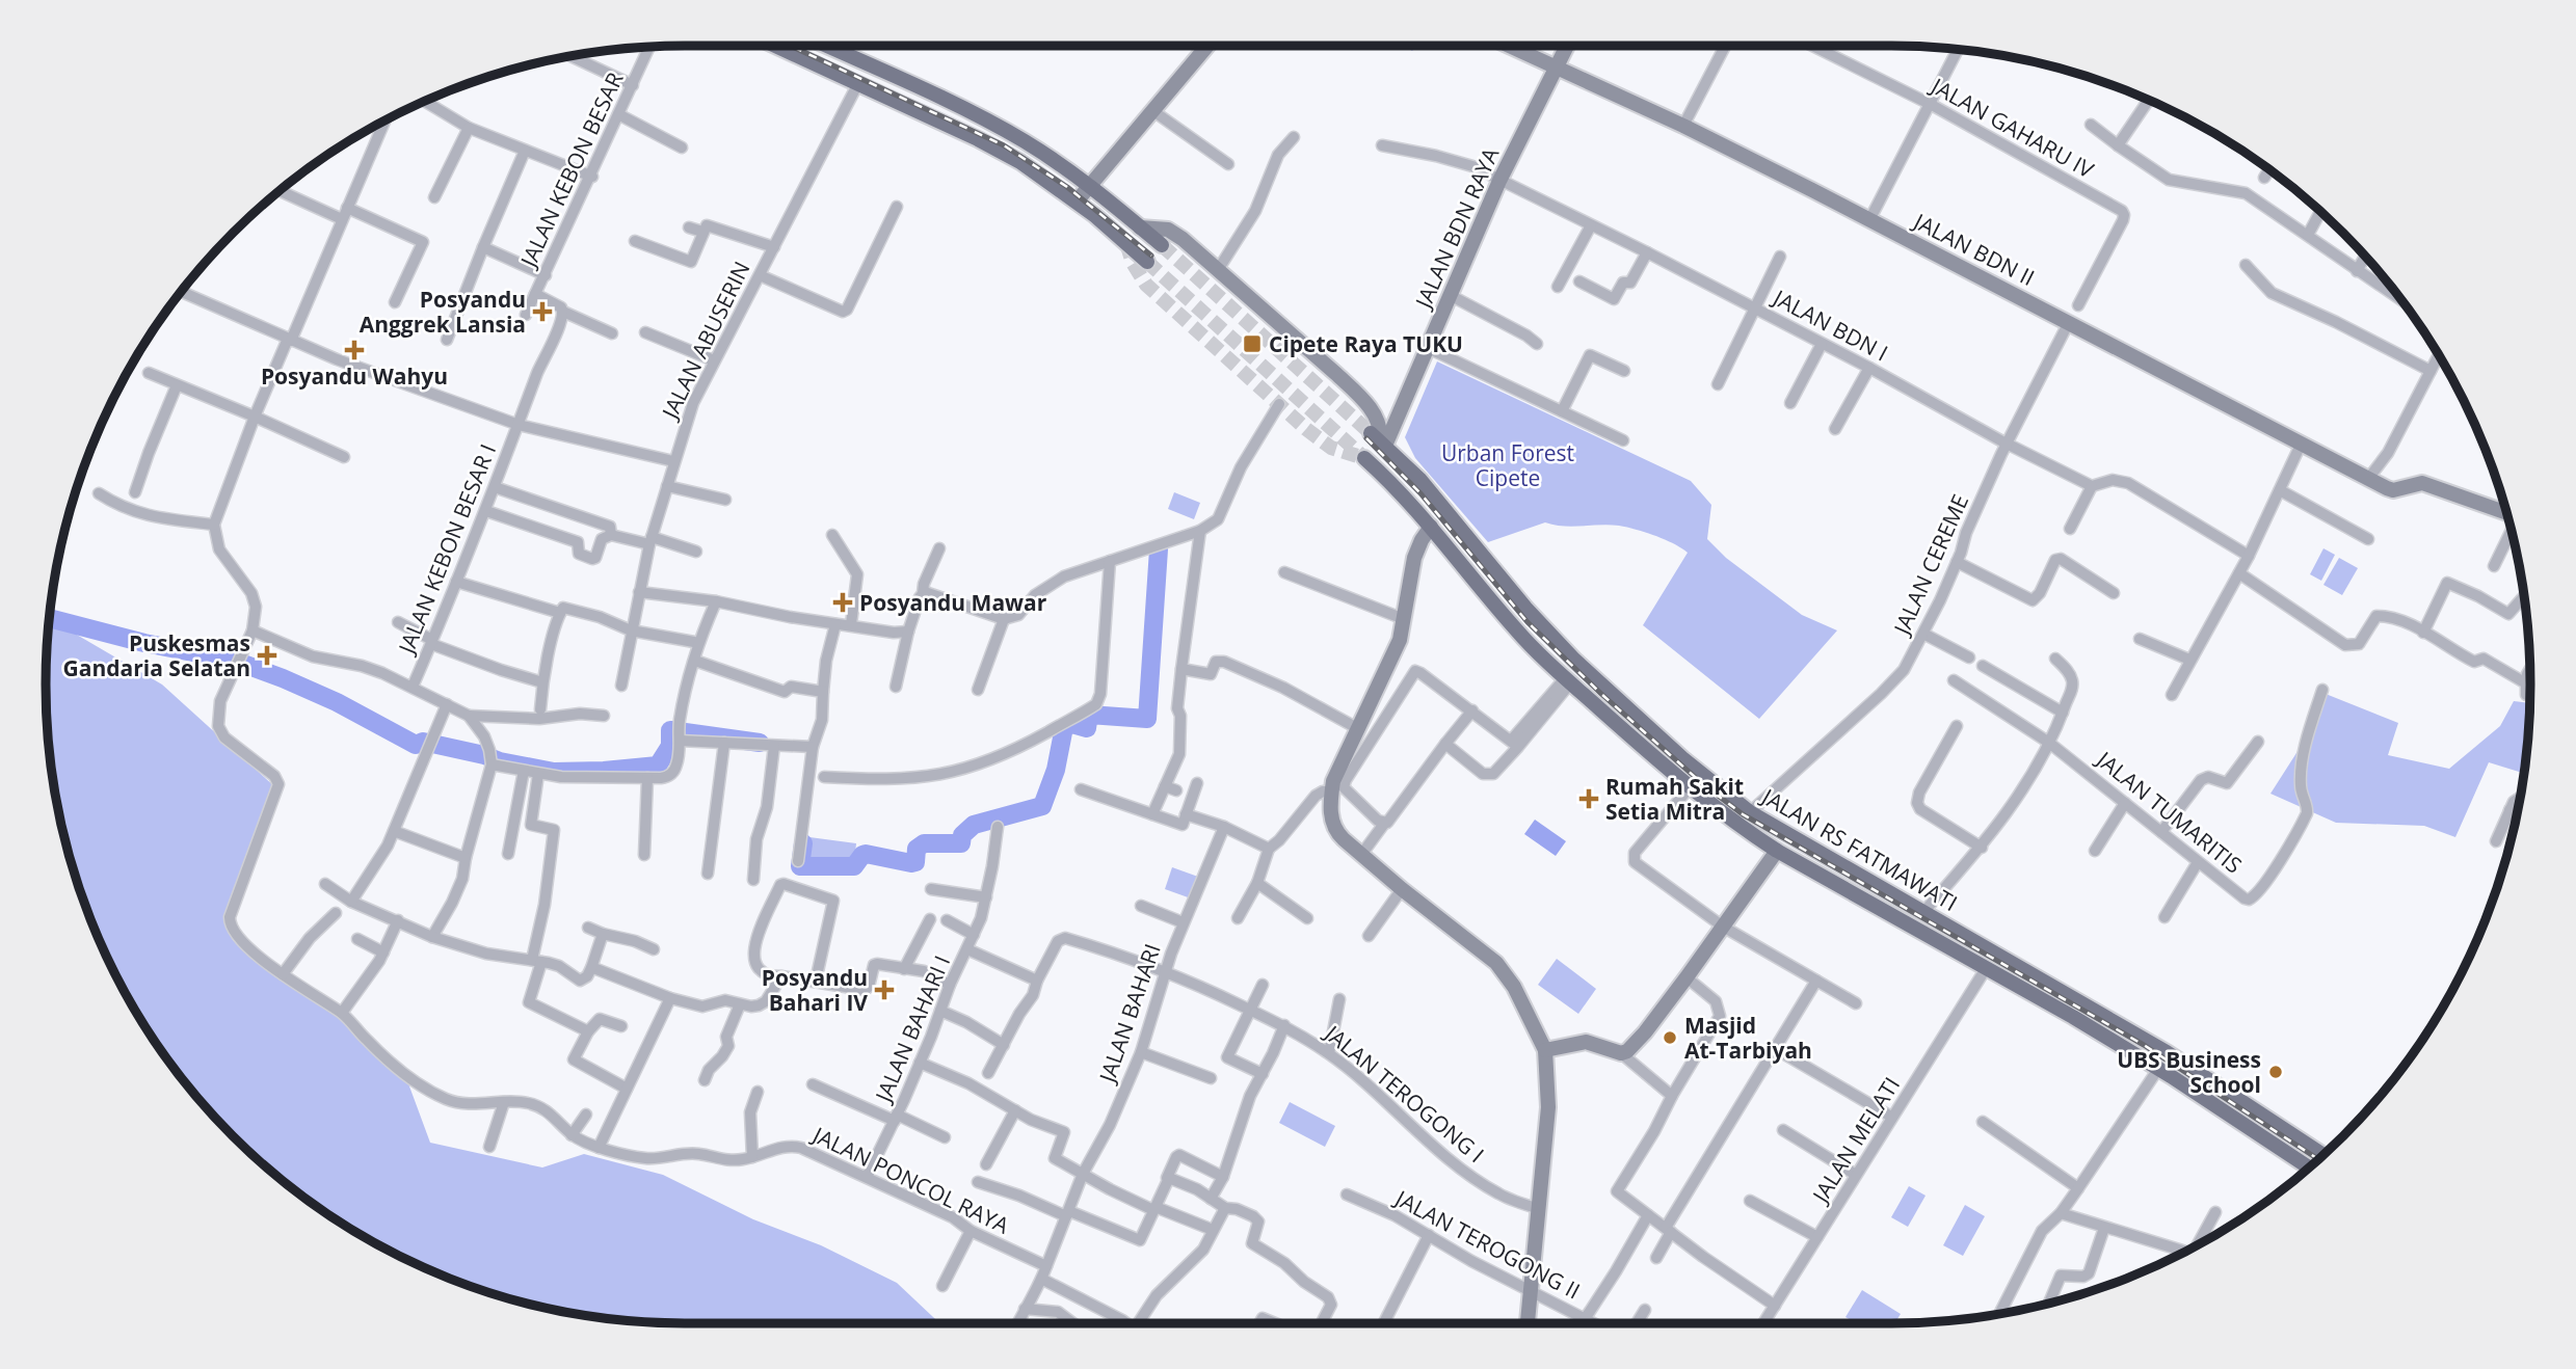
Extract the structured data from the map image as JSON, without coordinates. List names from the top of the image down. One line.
{"streets":{"main road":["JALAN RS FATMAWATI"],"street":["JALAN GAHARU IV","JALAN KEBON BESAR","JALAN BDN RAYA","JALAN BDN II","JALAN BDN I","JALAN ABUSERIN","JALAN KEBON BESAR I","JALAN CEREME","JALAN TUMARITIS","JALAN BAHARI","JALAN BAHARI I","JALAN TEROGONG I","JALAN MELATI","JALAN PONCOL RAYA","JALAN TEROGONG II"]},"crossings":[["JALAN BDN RAYA","JALAN BDN II"],["JALAN BDN RAYA","JALAN BDN I"],["JALAN BDN RAYA","JALAN RS FATMAWATI"],["JALAN BDN II","JALAN CEREME"],["JALAN BDN I","JALAN CEREME"],["JALAN CEREME","JALAN RS FATMAWATI"],["JALAN RS FATMAWATI","JALAN MELATI"],["JALAN BAHARI","JALAN TEROGONG I"],["JALAN BAHARI","JALAN PONCOL RAYA"],["JALAN BAHARI I","JALAN PONCOL RAYA"]],"parks":["Urban Forest Cipete"],"places":{"health":["Posyandu Anggrek Lansia","Posyandu Wahyu","Posyandu Mawar","Puskesmas Gandaria Selatan","Rumah Sakit Setia Mitra","Posyandu Bahari IV"],"transit":["Cipete Raya TUKU"],"other":["Masjid At-Tarbiyah","UBS Business School"]}}
